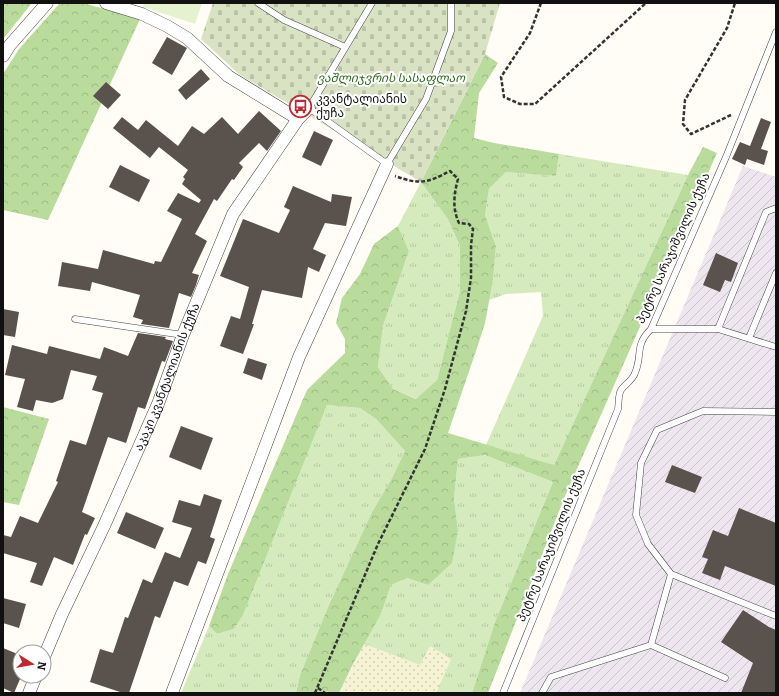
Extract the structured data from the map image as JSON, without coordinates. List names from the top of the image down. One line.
{"streets":{"street":["აკაკი კვანტალიანის ქუჩა"],"lane":["პეტრე სარაჯიშვილის ქუჩა"]},"parks":["ვაშლიჯვრის სასაფლაო"],"places":{"bus stop":["კვანტალიანის ქუჩა"]},"north":"right"}
